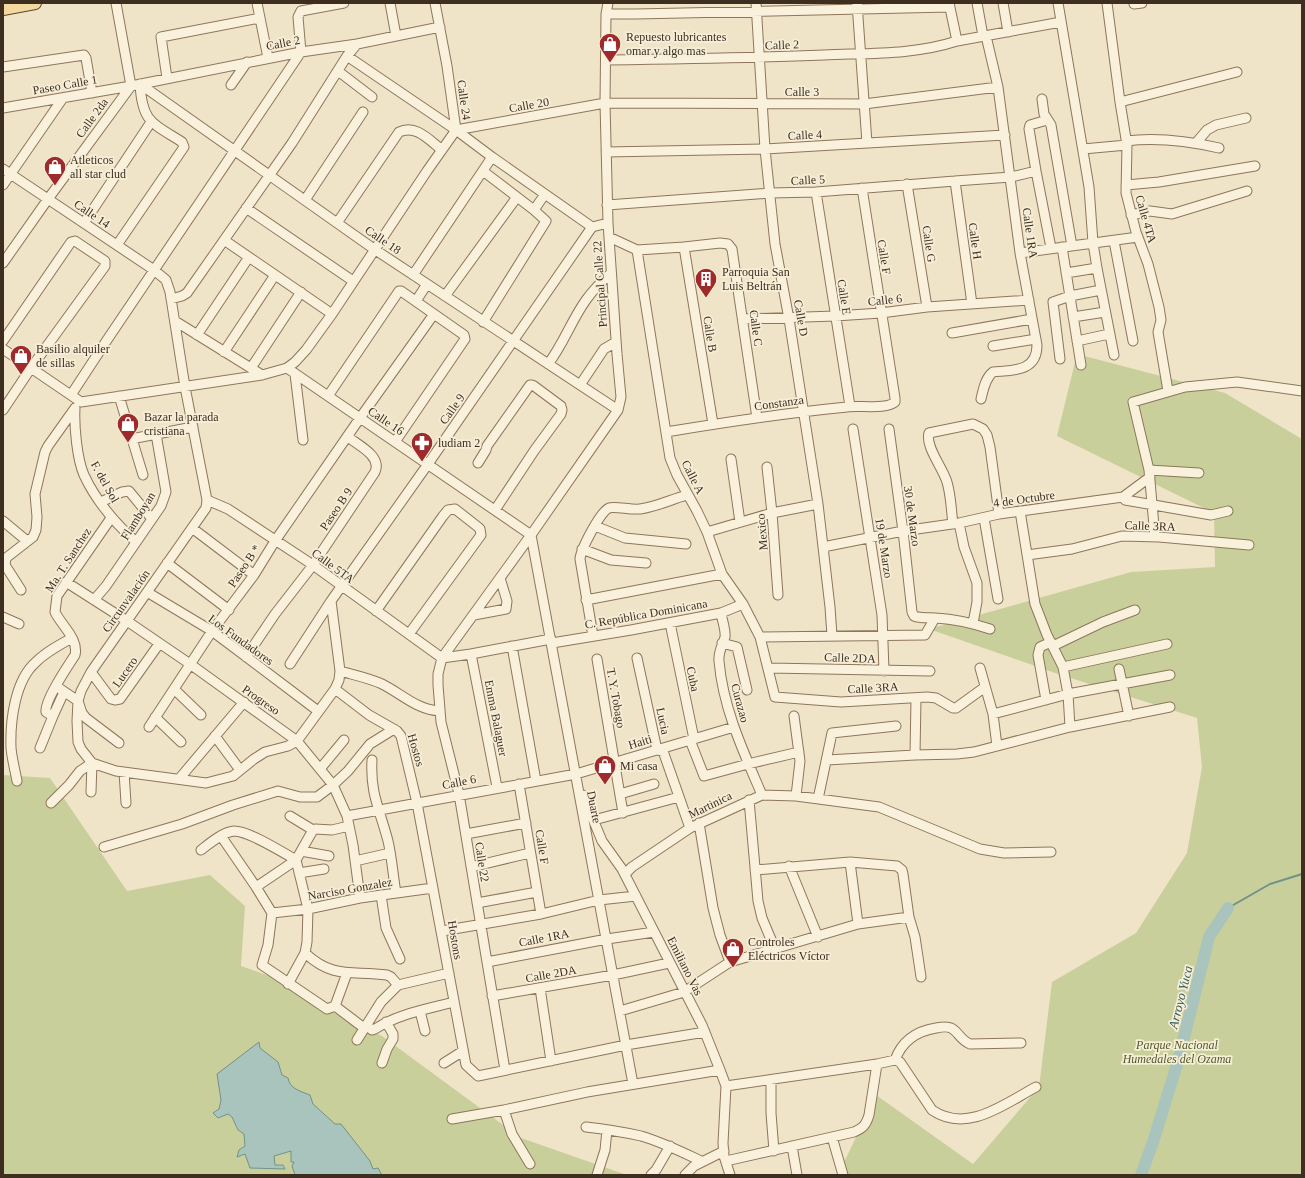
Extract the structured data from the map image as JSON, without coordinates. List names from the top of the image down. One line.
{"streets":{"street":["Calle 2","Paseo Calle 1","Calle 3","Calle 24","Calle 20","Calle 2da","Calle 4","Calle 5","Calle 14","Calle 4TA","Calle 1RA","Calle 18","Calle H","Calle G","Calle F","Principal Calle 22","Calle E","Calle 6","Calle D","Calle C","Calle B","Constanza","Calle 9","Calle 16","Calle A","F. del Sol","4 de Octubre","Paseo B 9","Flamboyan","30 de Marzo","Calle 3RA","Mexico","19 de Marzo","Ma. T. Sanchez","Paseo B *","Calle 5TA","Circunvalación","C. República Dominicana","Los Fundadores","Calle 2DA","Lucero","Cuba","T. Y. Tobago","Progreso","Curazao","Emma Balaguer","Lucia","Haiti","Hostos","Martinica","Duarte","Calle 22","Narciso Gonzalez","Hostons","Emiliano Vas"]},"crossings":[["Calle 2","Paseo Calle 1"],["Calle 2","Calle 24"],["Calle 2","Calle 2da"],["Calle 2","Calle 18"],["Calle 2","Principal Calle 22"],["Calle 2","Calle D"],["Paseo Calle 1","Calle 2da"],["Paseo Calle 1","Calle 18"],["Calle 3","Calle 20"],["Calle 3","Calle 1RA"],["Calle 3","Principal Calle 22"],["Calle 3","Calle D"],["Calle 24","Calle 20"],["Calle 24","Calle 18"],["Calle 24","Calle 16"],["Calle 20","Principal Calle 22"],["Calle 2da","Calle 14"],["Calle 2da","Calle 18"],["Calle 4","Calle 1RA"],["Calle 4","Principal Calle 22"],["Calle 4","Calle D"],["Calle 5","Calle 1RA"],["Calle 5","Calle H"],["Calle 5","Calle G"],["Calle 5","Calle F"],["Calle 5","Principal Calle 22"],["Calle 5","Calle E"],["Calle 5","Calle D"],["Calle 1RA","Calle 6"],["Calle 1RA","Duarte"],["Calle 1RA","Calle 22"],["Calle 1RA","Emiliano Vas"],["Calle 18","Principal Calle 22"],["Calle 18","Calle 9"],["Calle H","Calle 6"],["Calle G","Calle 6"],["Calle F","Calle 6"],["Calle F","Constanza"],["Principal Calle 22","Calle 16"],["Principal Calle 22","Calle 5TA"],["Principal Calle 22","C. República Dominicana"],["Principal Calle 22","Duarte"],["Principal Calle 22","Calle 22"],["Calle E","Calle 6"],["Calle E","Constanza"],["Calle 6","Calle D"],["Calle 6","Calle C"],["Calle 6","Progreso"],["Calle 6","Emma Balaguer"],["Calle 6","Haiti"],["Calle 6","Hostos"],["Calle 6","Duarte"],["Calle 6","Calle 22"],["Calle 6","Hostons"],["Calle 6","Emiliano Vas"],["Calle D","Constanza"],["Calle D","4 de Octubre"],["Calle C","Calle B"],["Calle C","Constanza"],["Calle B","Constanza"],["Constanza","Calle A"],["Calle 9","Calle 16"],["Calle 9","Calle 5TA"],["Calle 16","Paseo B *"],["Calle 16","Duarte"],["Calle A","Calle 3RA"],["Calle A","C. República Dominicana"],["Calle A","Calle 2DA"],["F. del Sol","Flamboyan"],["F. del Sol","Ma. T. Sanchez"],["4 de Octubre","30 de Marzo"],["4 de Octubre","19 de Marzo"],["Paseo B 9","Paseo B *"],["Paseo B 9","Calle 5TA"],["Paseo B 9","Los Fundadores"],["Flamboyan","Progreso"],["19 de Marzo","Calle 2DA"],["Ma. T. Sanchez","Progreso"],["Paseo B *","Calle 5TA"],["Paseo B *","Los Fundadores"],["Paseo B *","Progreso"],["Calle 5TA","Circunvalación"],["Calle 5TA","C. República Dominicana"],["Calle 5TA","Calle 22"],["Circunvalación","Los Fundadores"],["Circunvalación","Lucero"],["Circunvalación","Progreso"],["C. República Dominicana","Cuba"],["C. República Dominicana","Curazao"],["C. República Dominicana","Emma Balaguer"],["C. República Dominicana","Duarte"],["C. República Dominicana","Calle 22"],["Calle 2DA","Duarte"],["Calle 2DA","Calle 22"],["Calle 2DA","Emiliano Vas"],["Lucero","Progreso"],["Cuba","Curazao"],["Cuba","Haiti"],["T. Y. Tobago","Haiti"],["Progreso","Narciso Gonzalez"],["Curazao","Haiti"],["Curazao","Martinica"],["Lucia","Haiti"],["Lucia","Martinica"],["Haiti","Duarte"],["Haiti","Emiliano Vas"],["Hostos","Hostons"],["Martinica","Emiliano Vas"],["Duarte","Emiliano Vas"],["Calle 22","Hostons"],["Narciso Gonzalez","Hostons"]],"water":["Arroyo Yuca"],"parks":["Parque Nacional Humedales del Ozama"],"places":{"shop":["Repuesto lubricantes omar y algo mas","Atleticos all star clud","Basilio alquiler de sillas","Bazar la parada cristiana","Mi casa","Controles Eléctricos Víctor"],"building":["Parroquia San Luis Beltrán"],"pharmacy":["ludiam 2"]}}
